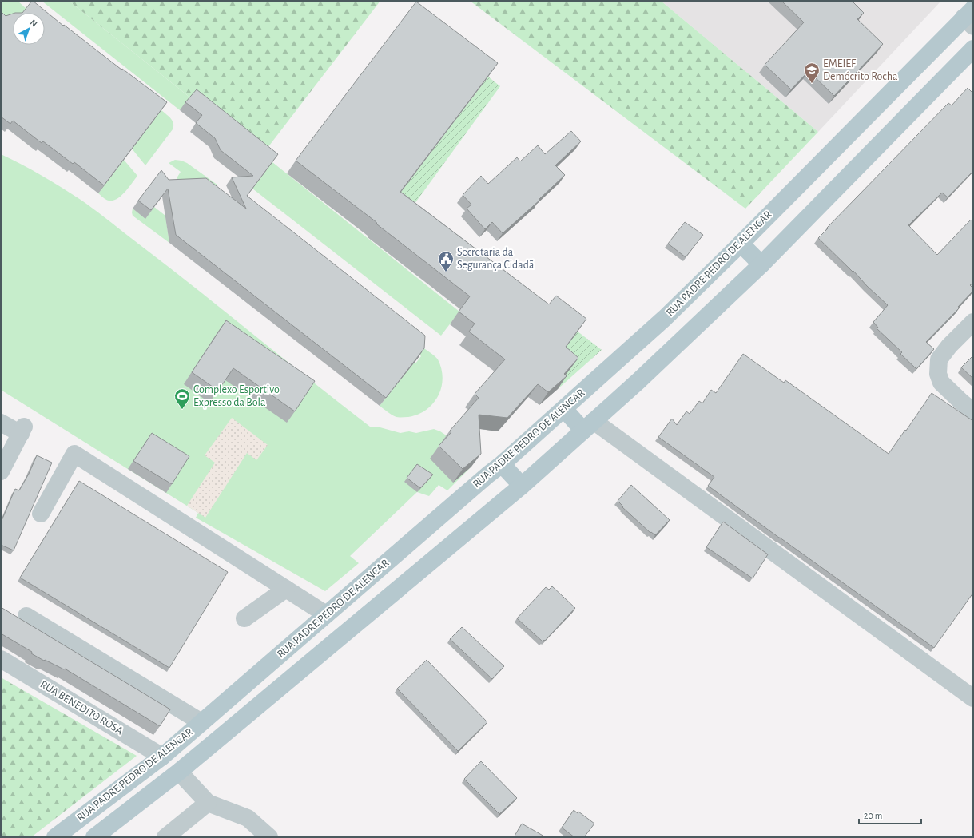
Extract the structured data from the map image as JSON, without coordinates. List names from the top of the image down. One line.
{"streets":{"main road":["RUA PADRE PEDRO DE ALENCAR"],"street":["RUA BENEDITO ROSA"]},"crossings":[["RUA PADRE PEDRO DE ALENCAR","RUA BENEDITO ROSA"]],"places":{"school or university":["EMEIEF Demócrito Rocha"],"public building":["Secretaria da Segurança Cidadã"],"sports":["Complexo Esportivo Expresso da Bola"]},"scale_bar":"20 m","north":"top right"}
